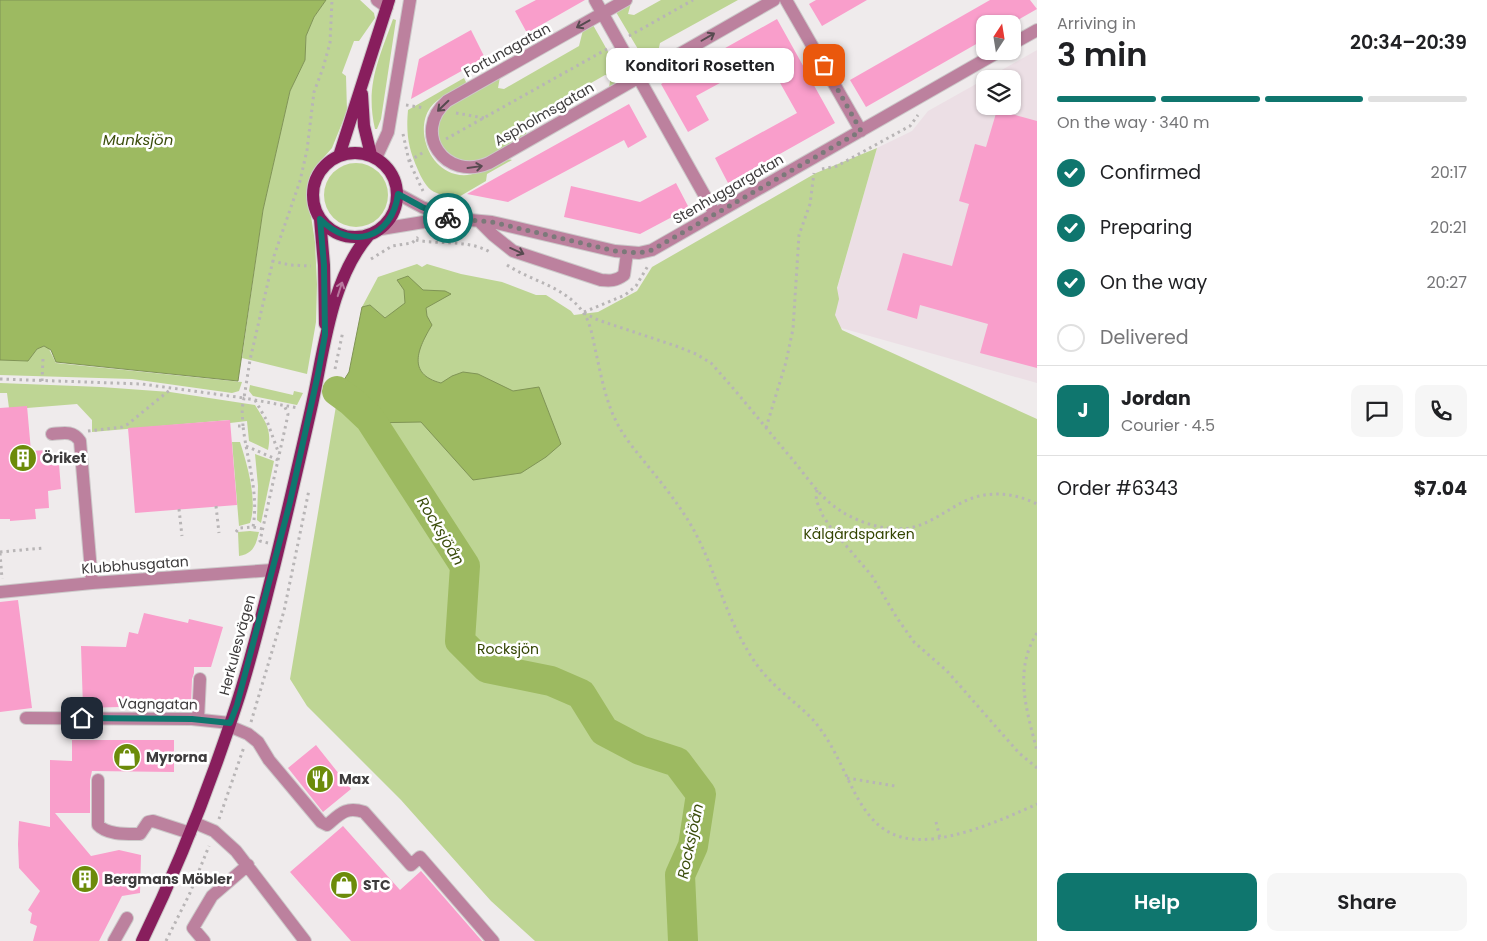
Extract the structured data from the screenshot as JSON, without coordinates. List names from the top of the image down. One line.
{"streets":{"main road":["Herkulesvägen"],"street":["Fortunagatan","Aspholmsgatan","Stenhuggargatan","Klubbhusgatan","Vagngatan"]},"crossings":[["Fortunagatan","Aspholmsgatan"],["Klubbhusgatan","Herkulesvägen"],["Herkulesvägen","Vagngatan"]],"one_way":["Fortunagatan","Aspholmsgatan"],"water":["Munksjön","Rocksjöån"],"parks":["Kålgårdsparken","Rocksjön"],"places":{"other":["Konditori Rosetten"],"building":["Öriket","Bergmans Möbler"],"shop":["Myrorna","STC"],"restaurant":["Max"]},"north":"top","page":{"heading":["3 min","Arriving in","20:34–20:39"],"panel":["Jordan","Courier · 4.5","Order #6343","$7.04"],"bubble":"Konditori Rosetten","bar":"On the way · 340 m","list":[["Confirmed","20:17"],["Preparing","20:21"],["On the way","20:27"],"Delivered"],"round":"J","buttons":["Help","Share"]}}
